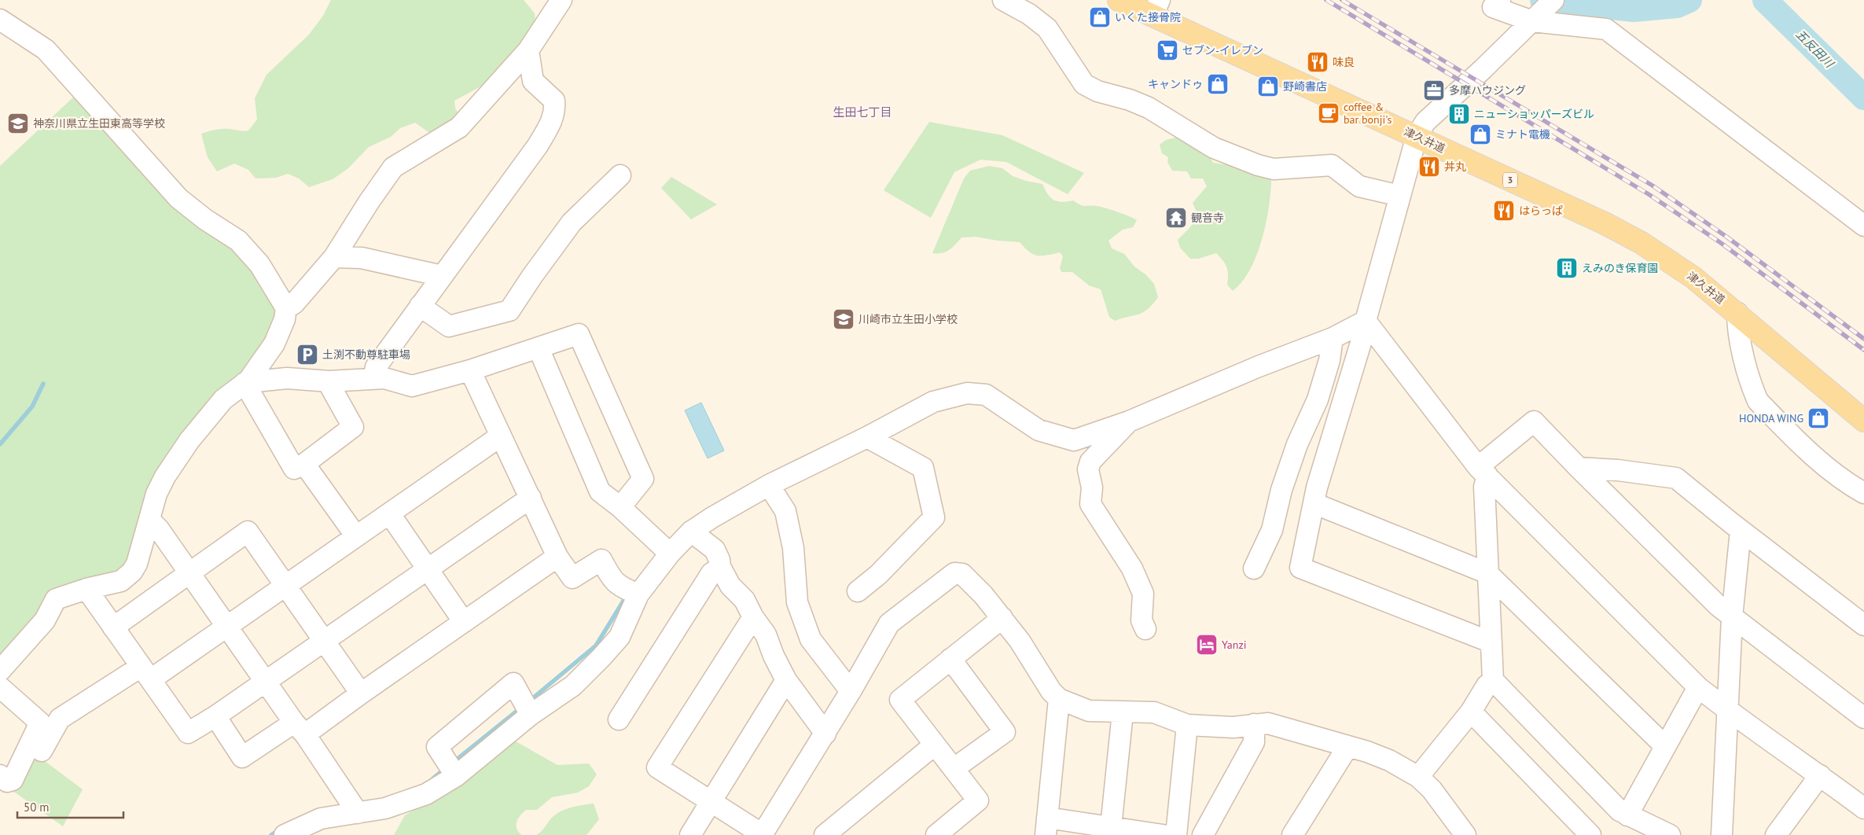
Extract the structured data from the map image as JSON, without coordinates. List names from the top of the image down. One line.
{"streets":{"main road":["津久井道","3"]},"districts":["生田七丁目"],"water":["五反田川"],"places":{"shop":["いくた接骨院","キャンドゥ","野崎書店","ミナト電機","HONDA WING"],"supermarket":["セブン-イレブン"],"restaurant":["味良","丼丸","はらっぱ"],"office":["多摩ハウジング"],"cafe":["coffee & bar bonji's"],"building":["ニューショッパーズビル","えみのき保育園"],"school or university":["神奈川県立生田東高等学校","川崎市立生田小学校"],"temple":["観音寺"],"parking":["土渕不動尊駐車場"],"hotel":["Yanzi"]},"scale_bar":"50 m"}
